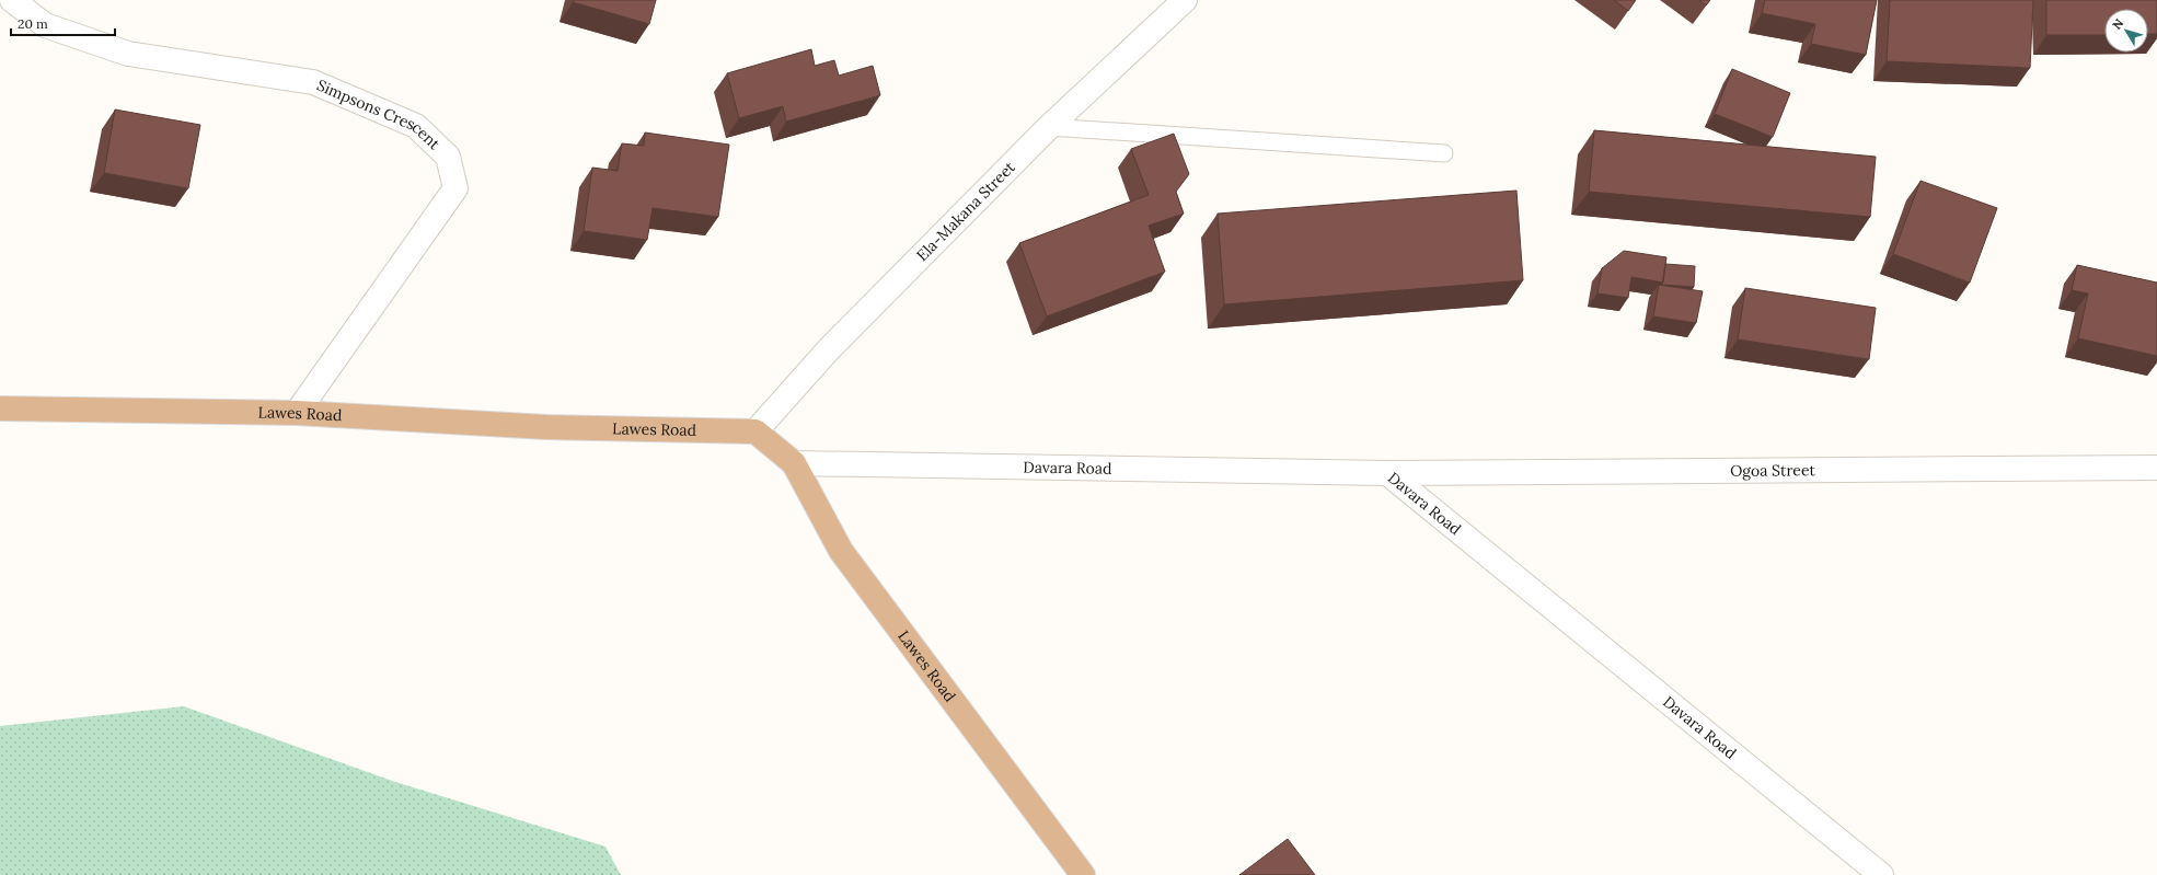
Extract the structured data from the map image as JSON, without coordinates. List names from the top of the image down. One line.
{"streets":{"main road":["Lawes Road"],"street":["Simpsons Crescent","Ela-Makana Street","Davara Road","Ogoa Street"]},"crossings":[["Simpsons Crescent","Lawes Road"],["Ela-Makana Street","Lawes Road"],["Lawes Road","Davara Road"],["Davara Road","Ogoa Street"]],"scale_bar":"20 m","north":"top left"}
